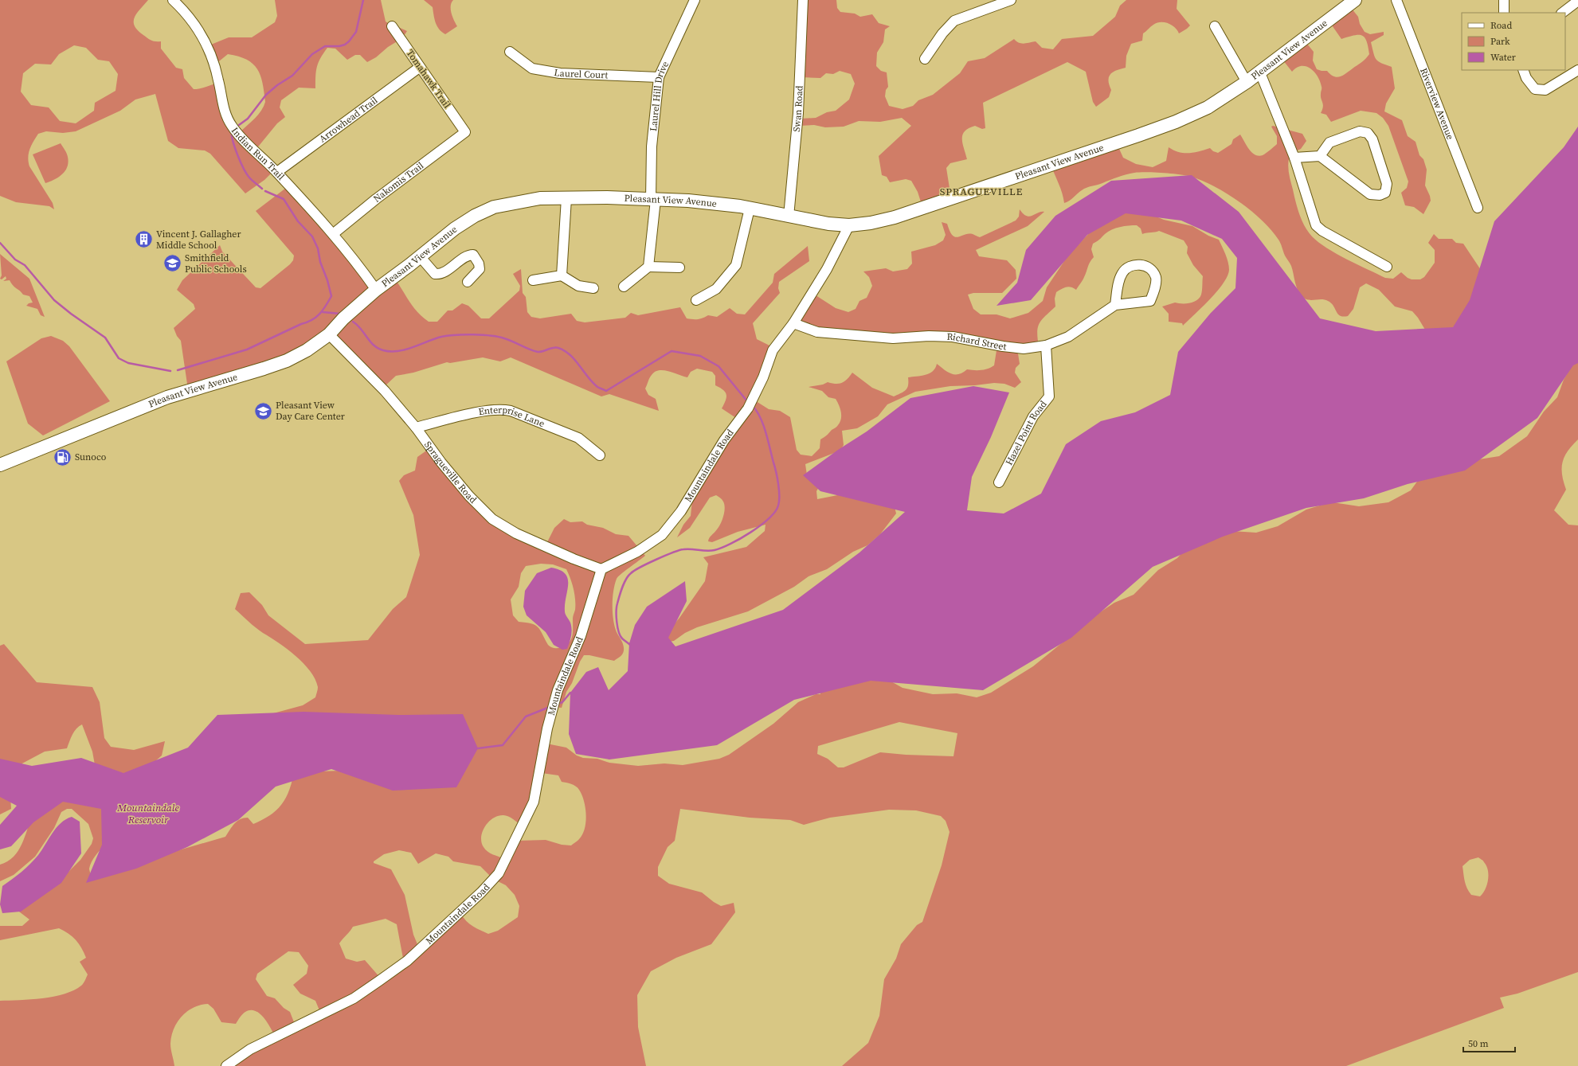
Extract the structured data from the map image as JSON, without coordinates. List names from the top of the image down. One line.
{"streets":{"main road":["Pleasant View Avenue"],"street":["Laurel Court","Tomahawk Trail","Laurel Hill Drive","Riverview Avenue","Swan Road","Arrowhead Trail","Indian Run Trail","Nakomis Trail","Richard Street","Enterprise Lane","Hazel Point Road","Mountaindale Road","Spragueville Road"]},"crossings":[["Pleasant View Avenue","Laurel Hill Drive"],["Pleasant View Avenue","Swan Road"],["Pleasant View Avenue","Indian Run Trail"],["Pleasant View Avenue","Mountaindale Road"],["Pleasant View Avenue","Spragueville Road"],["Laurel Court","Laurel Hill Drive"],["Tomahawk Trail","Arrowhead Trail"],["Tomahawk Trail","Nakomis Trail"],["Arrowhead Trail","Indian Run Trail"],["Indian Run Trail","Nakomis Trail"],["Richard Street","Hazel Point Road"],["Richard Street","Mountaindale Road"],["Enterprise Lane","Spragueville Road"],["Mountaindale Road","Spragueville Road"]],"districts":["SPRAGUEVILLE"],"water":["Mountaindale Reservoir"],"places":{"building":["Vincent J. Gallagher Middle School"],"school or university":["Smithfield Public Schools","Pleasant View Day Care Center"],"fuel station":["Sunoco"]},"legend":["Road","Park","Water"],"scale_bar":"50 m"}
